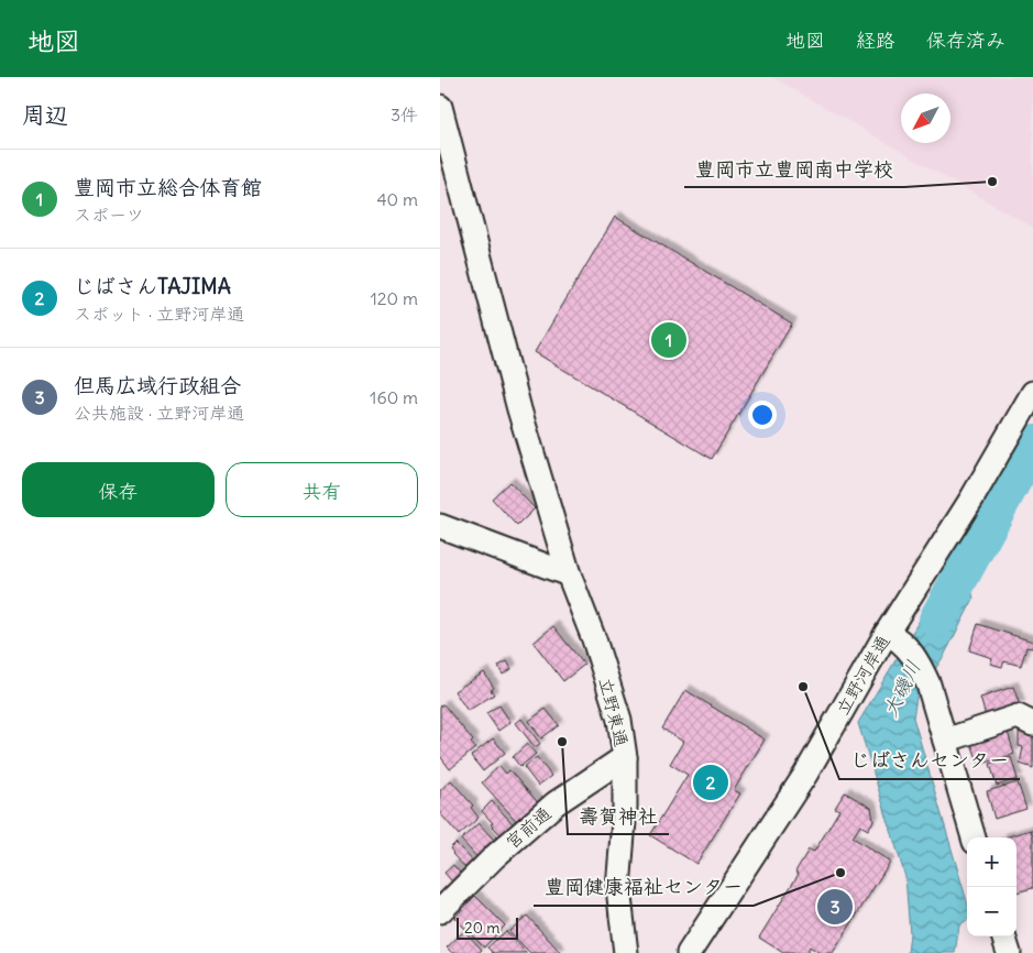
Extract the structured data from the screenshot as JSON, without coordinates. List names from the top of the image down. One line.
{"streets":{"street":["立野河岸通","立野東通","宮前通"]},"crossings":[["立野東通","宮前通"]],"water":["大磯川"],"places":["豊岡市立豊岡南中学校","じばさんセンター","壽賀神社","豊岡健康福祉センター"],"scale_bar":"20 m","north":"bottom left","page":{"header":"地図","nav":["地図","経路","保存済み"],"heading":["周辺","3件"],"list":[{"mark":"1","name":"豊岡市立総合体育館","note":"スポーツ","value":"40 m"},{"mark":"2","name":"じばさんTAJIMA","note":"スポット · 立野河岸通","value":"120 m"},{"mark":"3","name":"但馬広域行政組合","note":"公共施設 · 立野河岸通","value":"160 m"}],"pins":["1","2","3"],"buttons":["保存","共有"],"map_buttons":["+","−"],"scale":"20 m"}}
